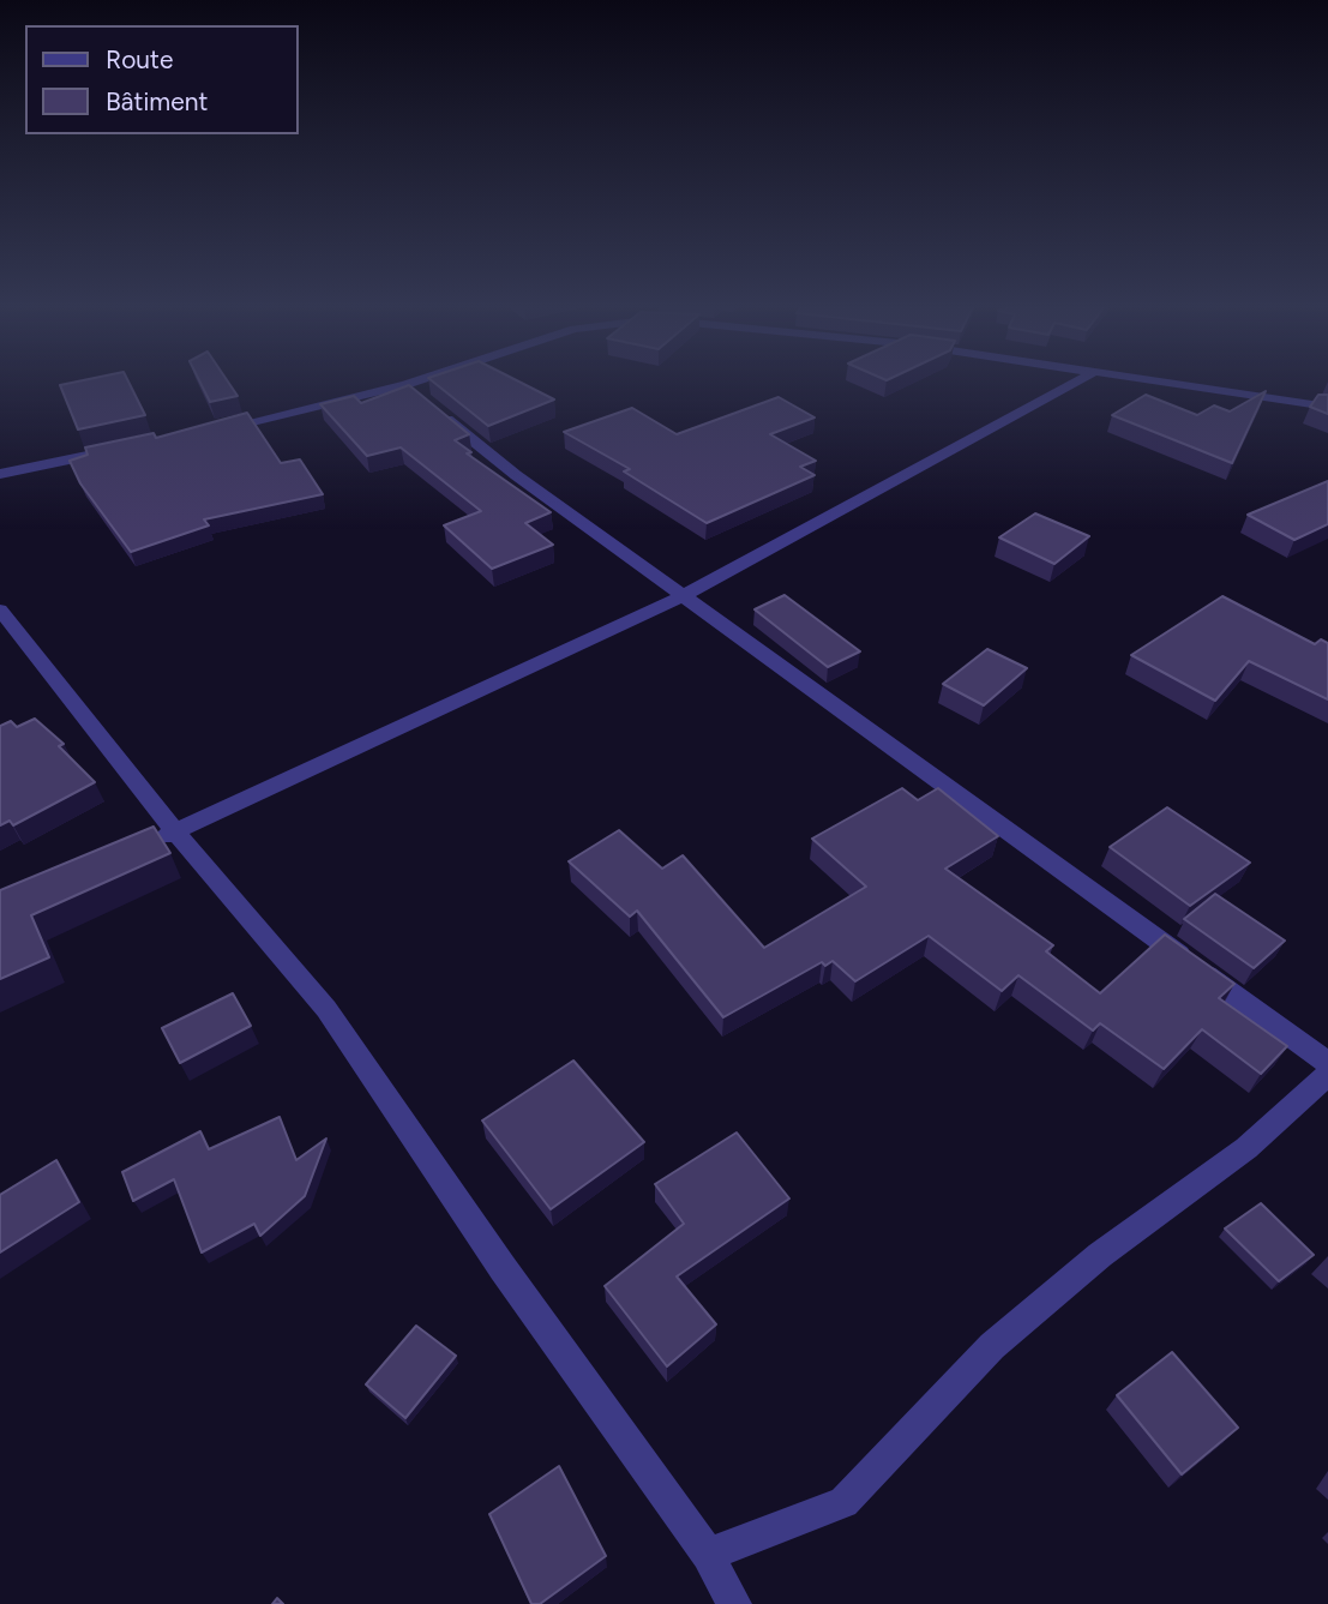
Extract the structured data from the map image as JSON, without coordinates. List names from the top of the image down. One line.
{"legend":["Route","Bâtiment"]}
